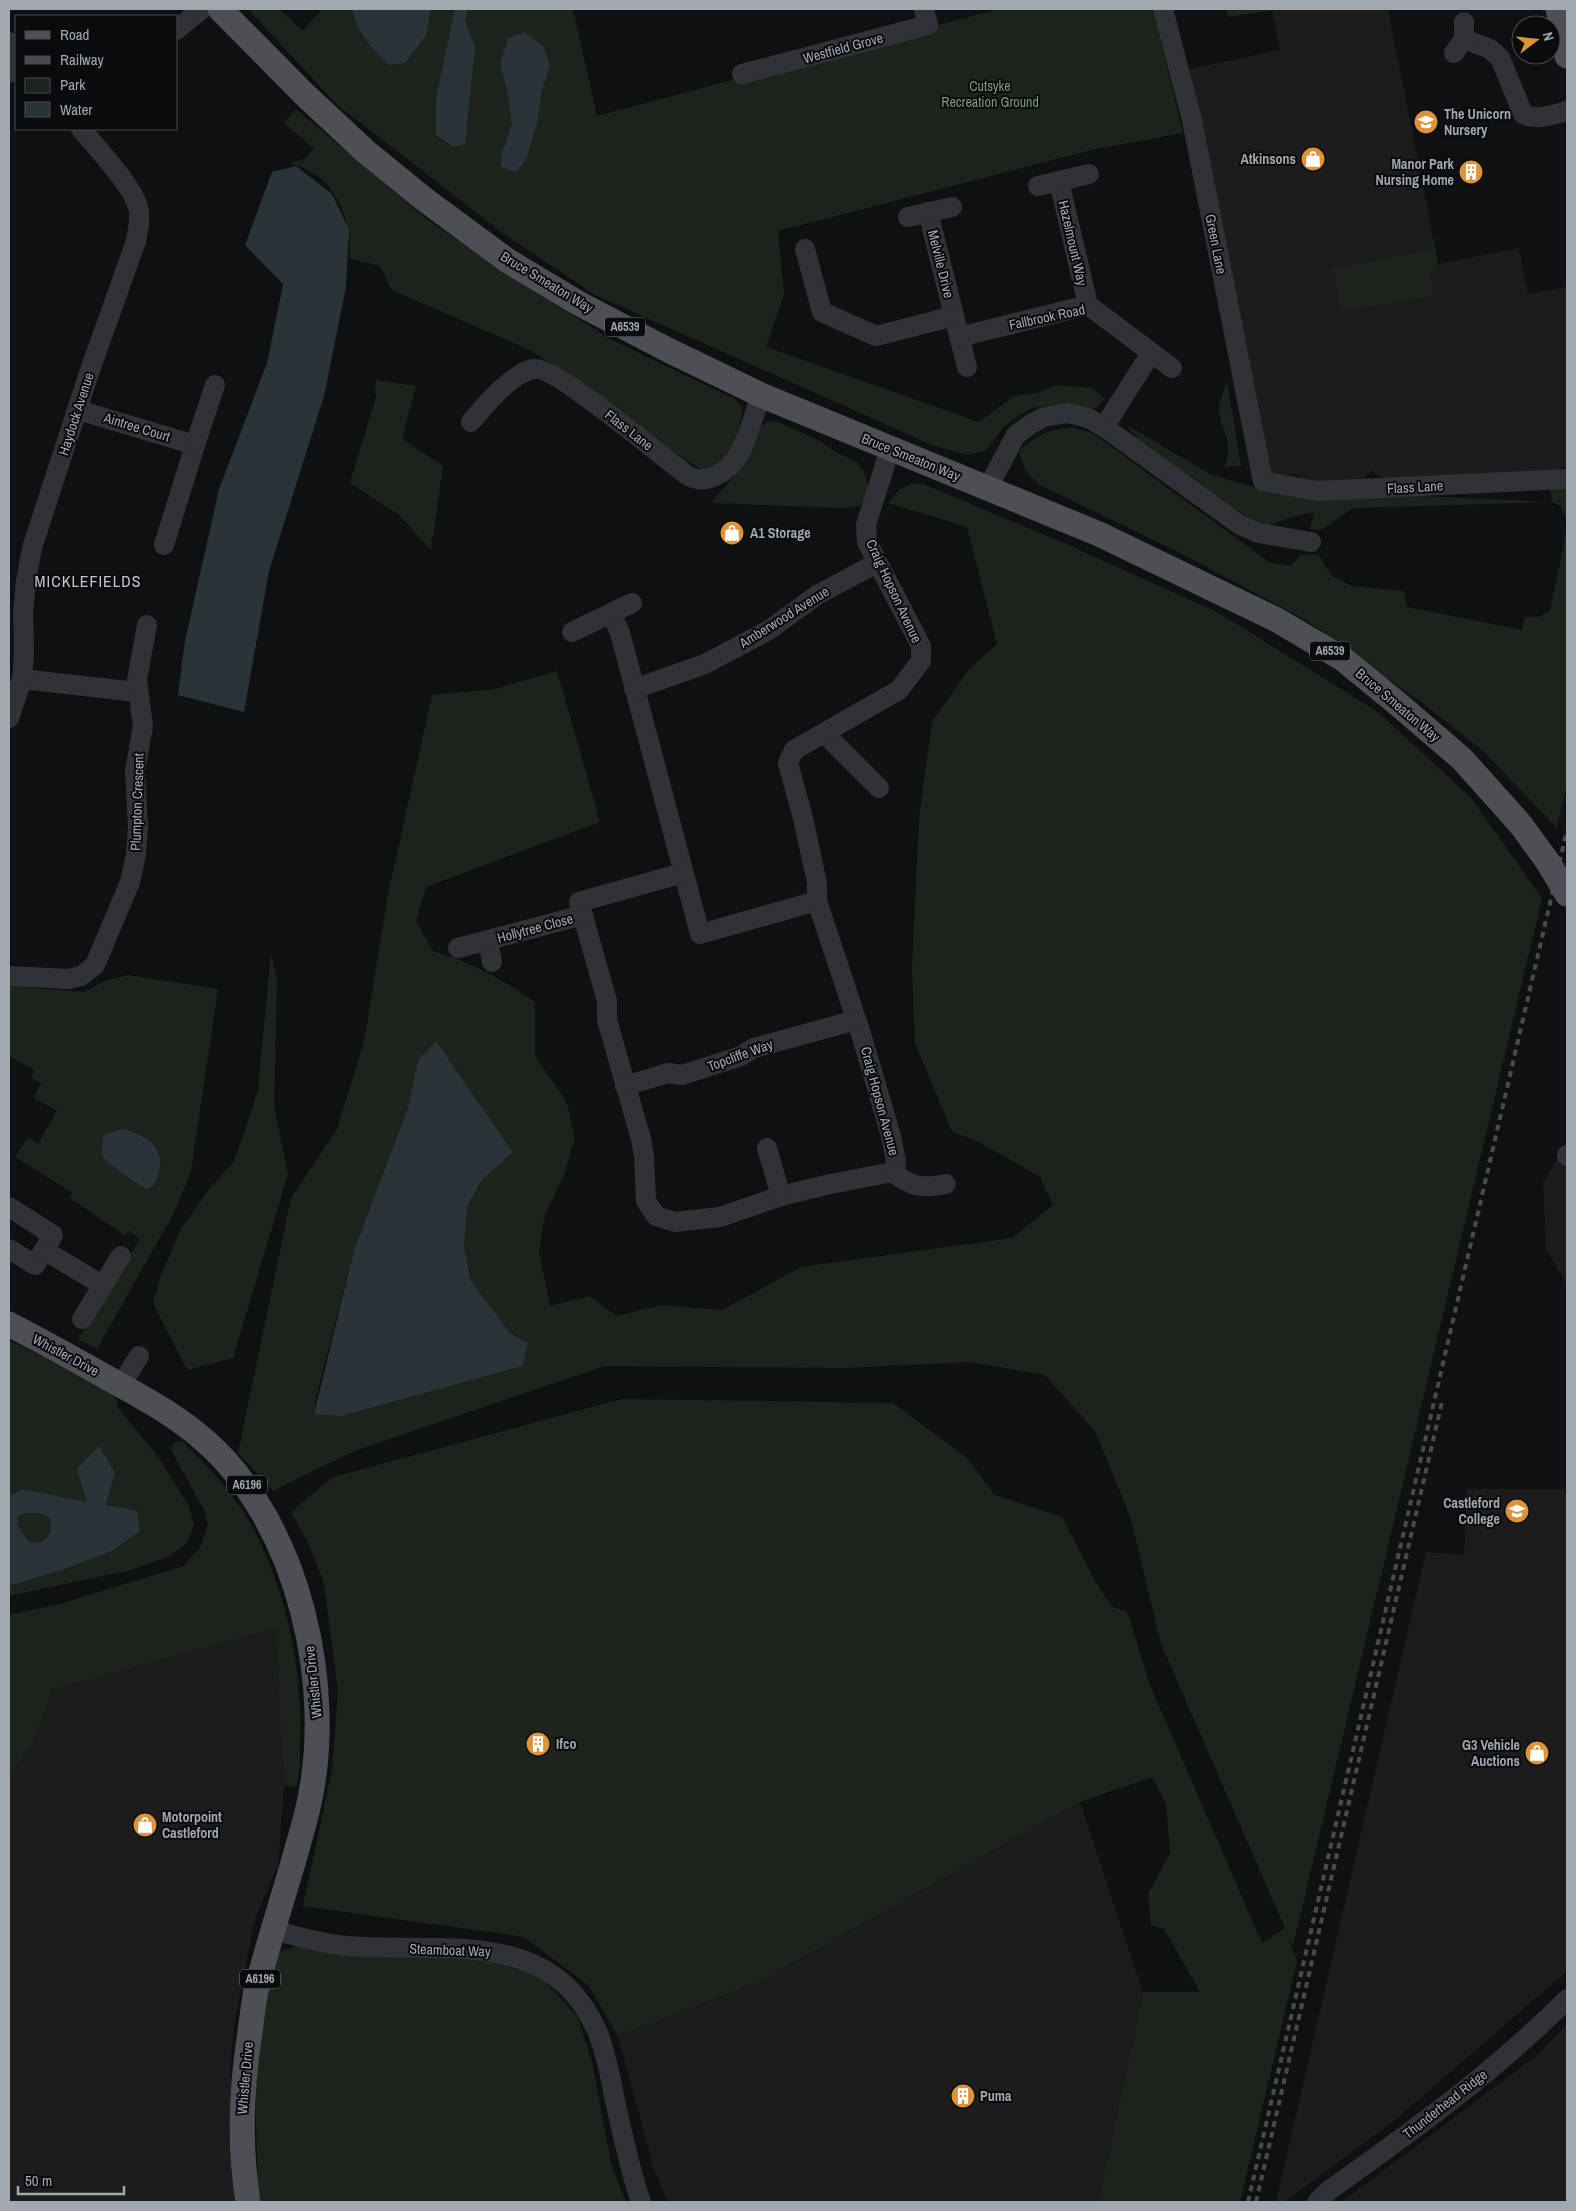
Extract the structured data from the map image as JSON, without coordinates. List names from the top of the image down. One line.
{"streets":{"main road":["Bruce Smeaton Way","A6539","Whistler Drive","A6196"],"street":["Westfield Grove","Hazelmount Way","Green Lane","Melville Drive","Fallbrook Road","Haydock Avenue","Aintree Court","Flass Lane","Craig Hopson Avenue","Amberwood Avenue","Plumpton Crescent","Hollytree Close","Topcliffe Way","Steamboat Way","Thunderhead Ridge"]},"crossings":[["Hazelmount Way","Fallbrook Road"],["Green Lane","Flass Lane"],["Bruce Smeaton Way","Flass Lane"],["Bruce Smeaton Way","Craig Hopson Avenue"],["Haydock Avenue","Aintree Court"],["Craig Hopson Avenue","Amberwood Avenue"],["Craig Hopson Avenue","Hollytree Close"],["Craig Hopson Avenue","Topcliffe Way"],["Whistler Drive","Steamboat Way"]],"districts":["MICKLEFIELDS"],"parks":["Cutsyke Recreation Ground"],"places":{"school or university":["The Unicorn Nursery","Castleford College"],"shop":["Atkinsons","A1 Storage","G3 Vehicle Auctions","Motorpoint Castleford"],"building":["Manor Park Nursing Home","Ifco","Puma"]},"legend":["Road","Railway","Park","Water"],"scale_bar":"50 m","north":"right"}
